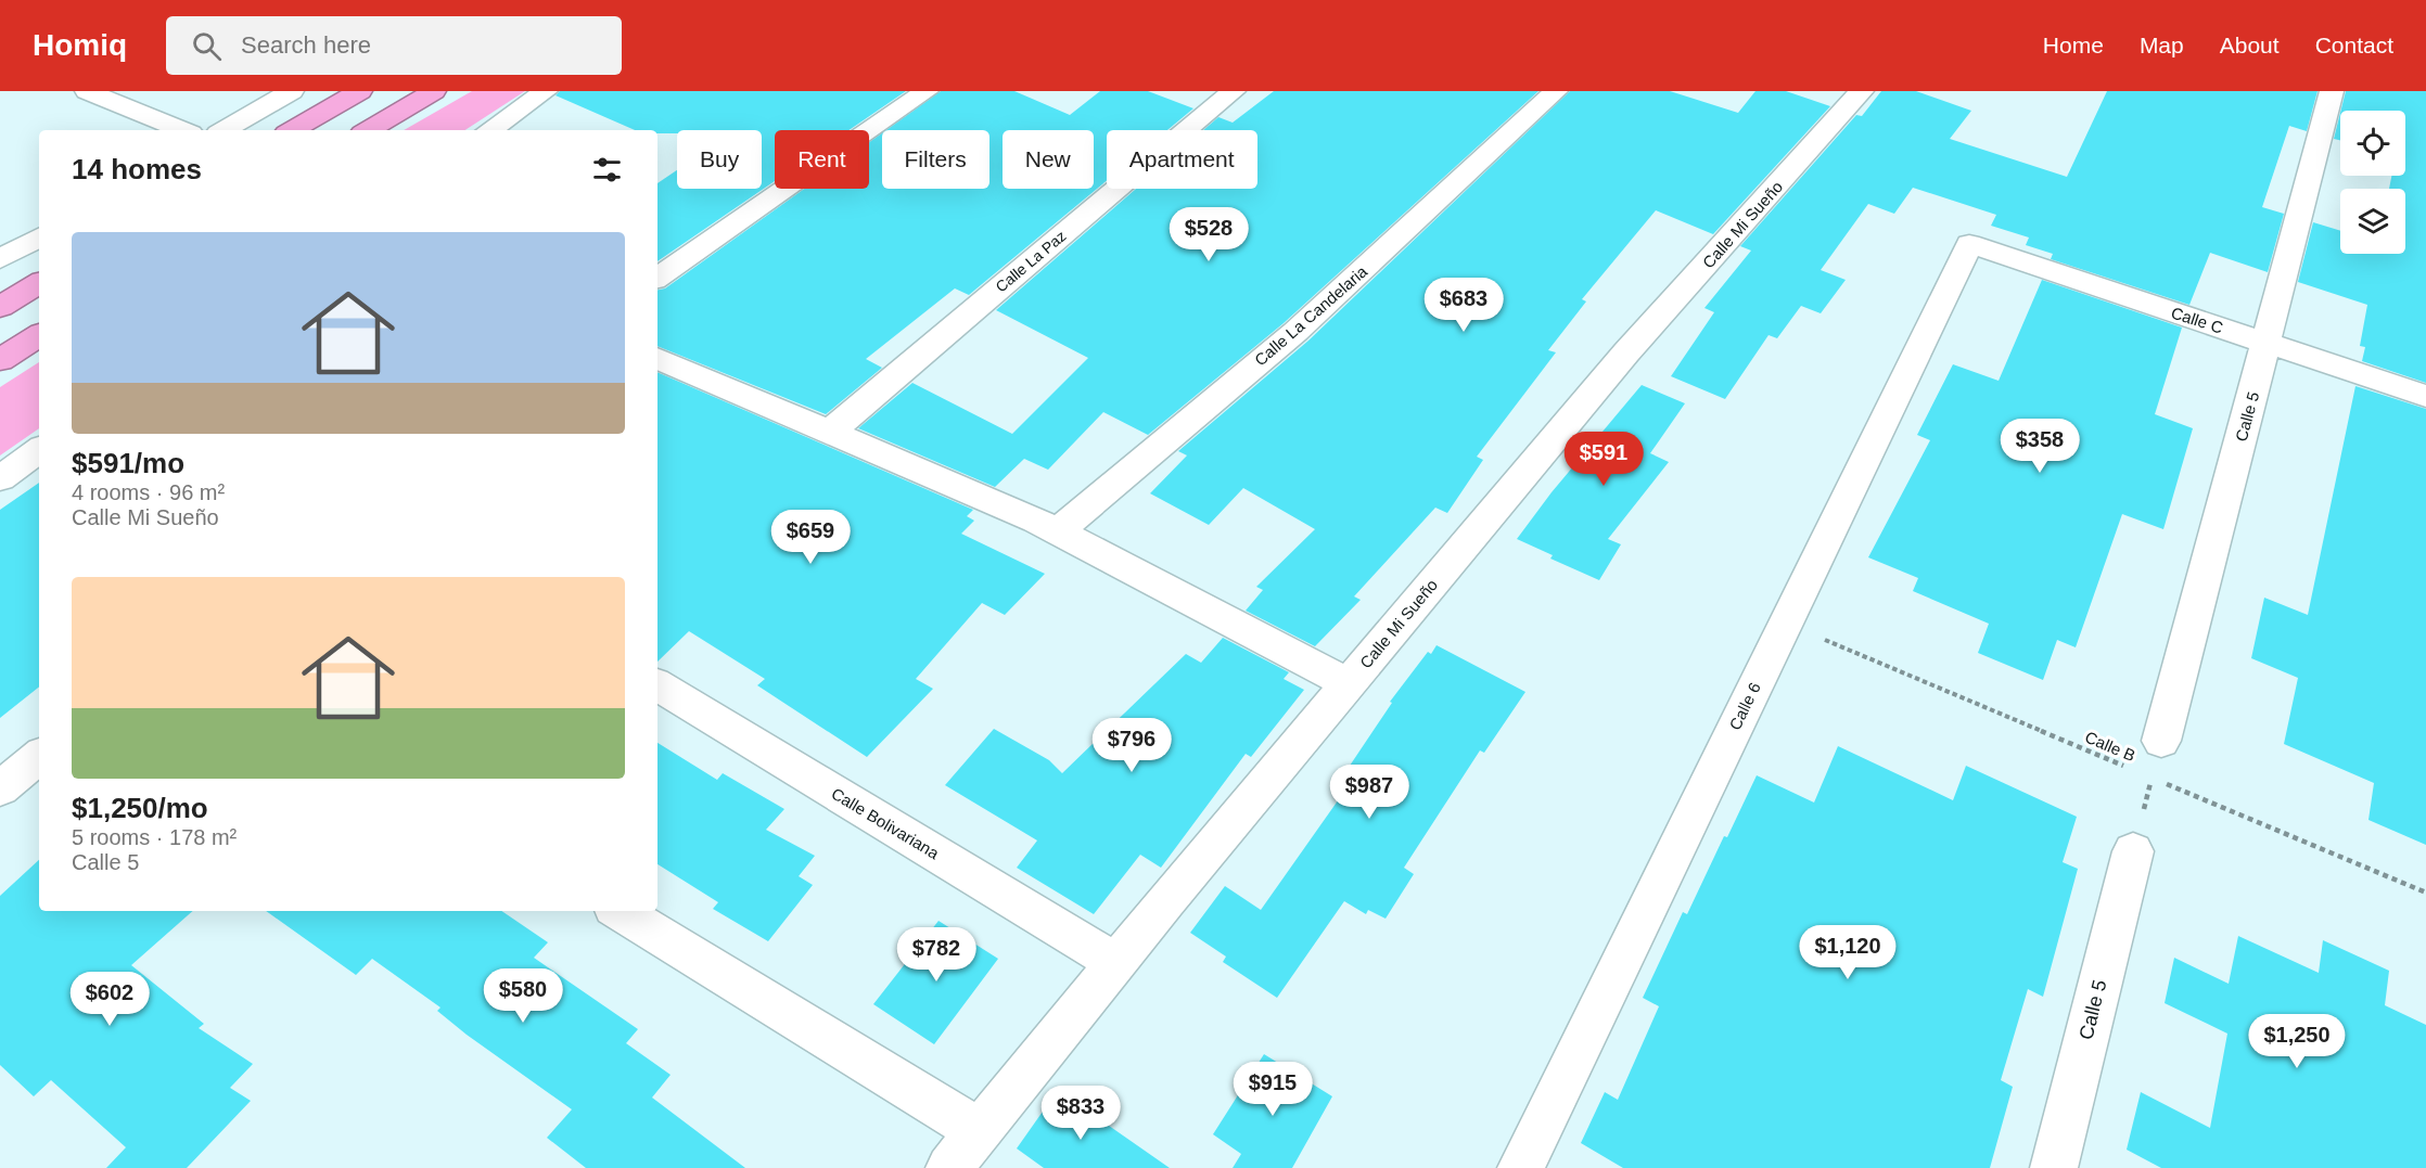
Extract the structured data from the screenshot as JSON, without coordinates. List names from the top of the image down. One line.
{"streets":{"street":["Calle Mi Sueño","Calle La Paz","Calle La Candelaria","Calle C","Calle 5","Calle 6","Calle Bolivariana"],"path":["Calle B"]},"crossings":[["Calle Mi Sueño","Calle Bolivariana"],["Calle C","Calle 5"],["Calle C","Calle 6"],["Calle 6","Calle B"]],"page":{"header":"Homiq","search":"Search here","nav":["Home","Map","About","Contact"],"chip":["Buy","Rent","Filters","New","Apartment"],"heading":"14 homes","price":["$528","$683","$358","$591","$659","$796","$987","$1,120","$782","$580","$602","$1,250","$915","$833"],"list":[{"name":"$591/mo","note":"4 rooms · 96 m² · Calle Mi Sueño"},{"name":"$1,250/mo","note":"5 rooms · 178 m² · Calle 5"}]}}
